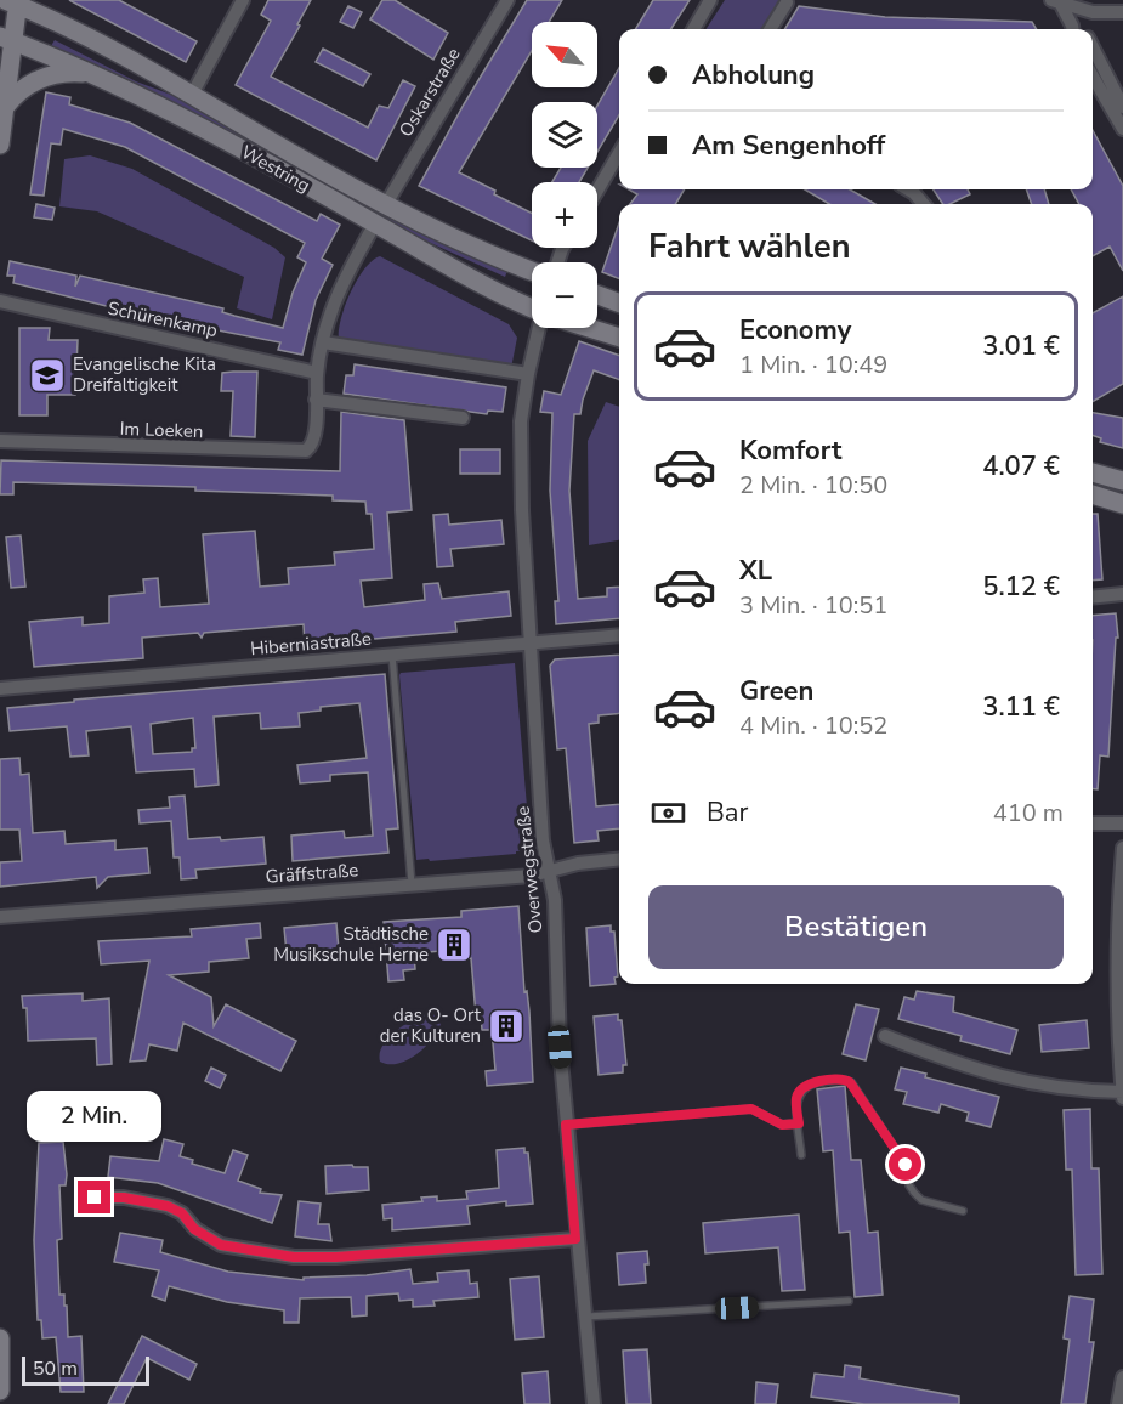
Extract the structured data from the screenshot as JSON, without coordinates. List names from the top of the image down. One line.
{"streets":{"main road":["Westring"],"street":["Oskarstraße","Schürenkamp","Im Loeken","Hiberniastraße","Overwegstraße","Gräffstraße"]},"crossings":[["Oskarstraße","Westring"],["Hiberniastraße","Overwegstraße"],["Overwegstraße","Gräffstraße"]],"places":{"school or university":["Evangelische Kita Dreifaltigkeit"],"building":["Städtische Musikschule Herne","das O- Ort der Kulturen"]},"scale_bar":"50 m","north":"top left","page":{"map_buttons":["+","−"],"banner":["Abholung","Am Sengenhoff"],"heading":"Fahrt wählen","list":[{"name":"Economy","note":"1 Min. · 10:49","value":"3.01 €"},{"name":"Komfort","note":"2 Min. · 10:50","value":"4.07 €"},{"name":"XL","note":"3 Min. · 10:51","value":"5.12 €"},{"name":"Green","note":"4 Min. · 10:52","value":"3.11 €"}],"pay":["Bar","410 m"],"buttons":"Bestätigen","bubble":"2 Min.","scale":"50 m"}}
